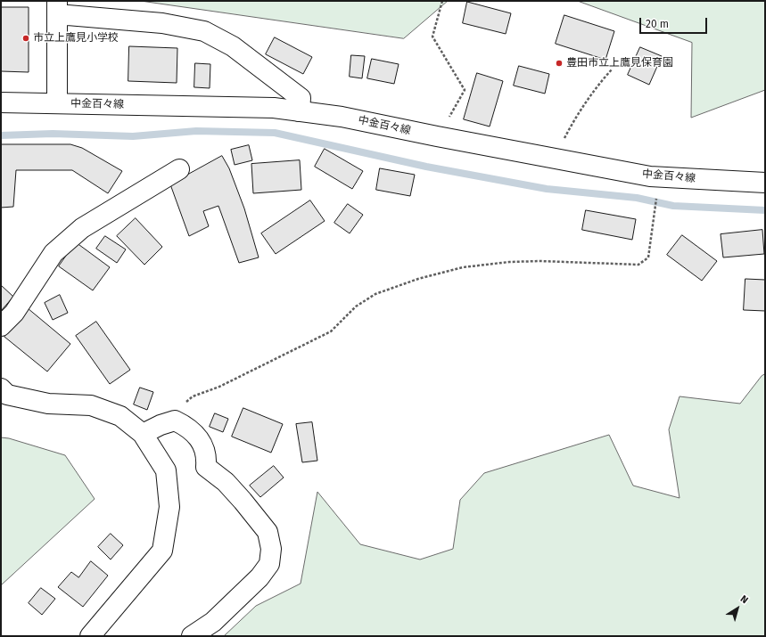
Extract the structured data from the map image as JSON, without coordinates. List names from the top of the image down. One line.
{"streets":{"street":["中金百々線"]},"places":["市立上鷹見小学校","豊田市立上鷹見保育園"],"scale_bar":"20 m","north":"top right"}
